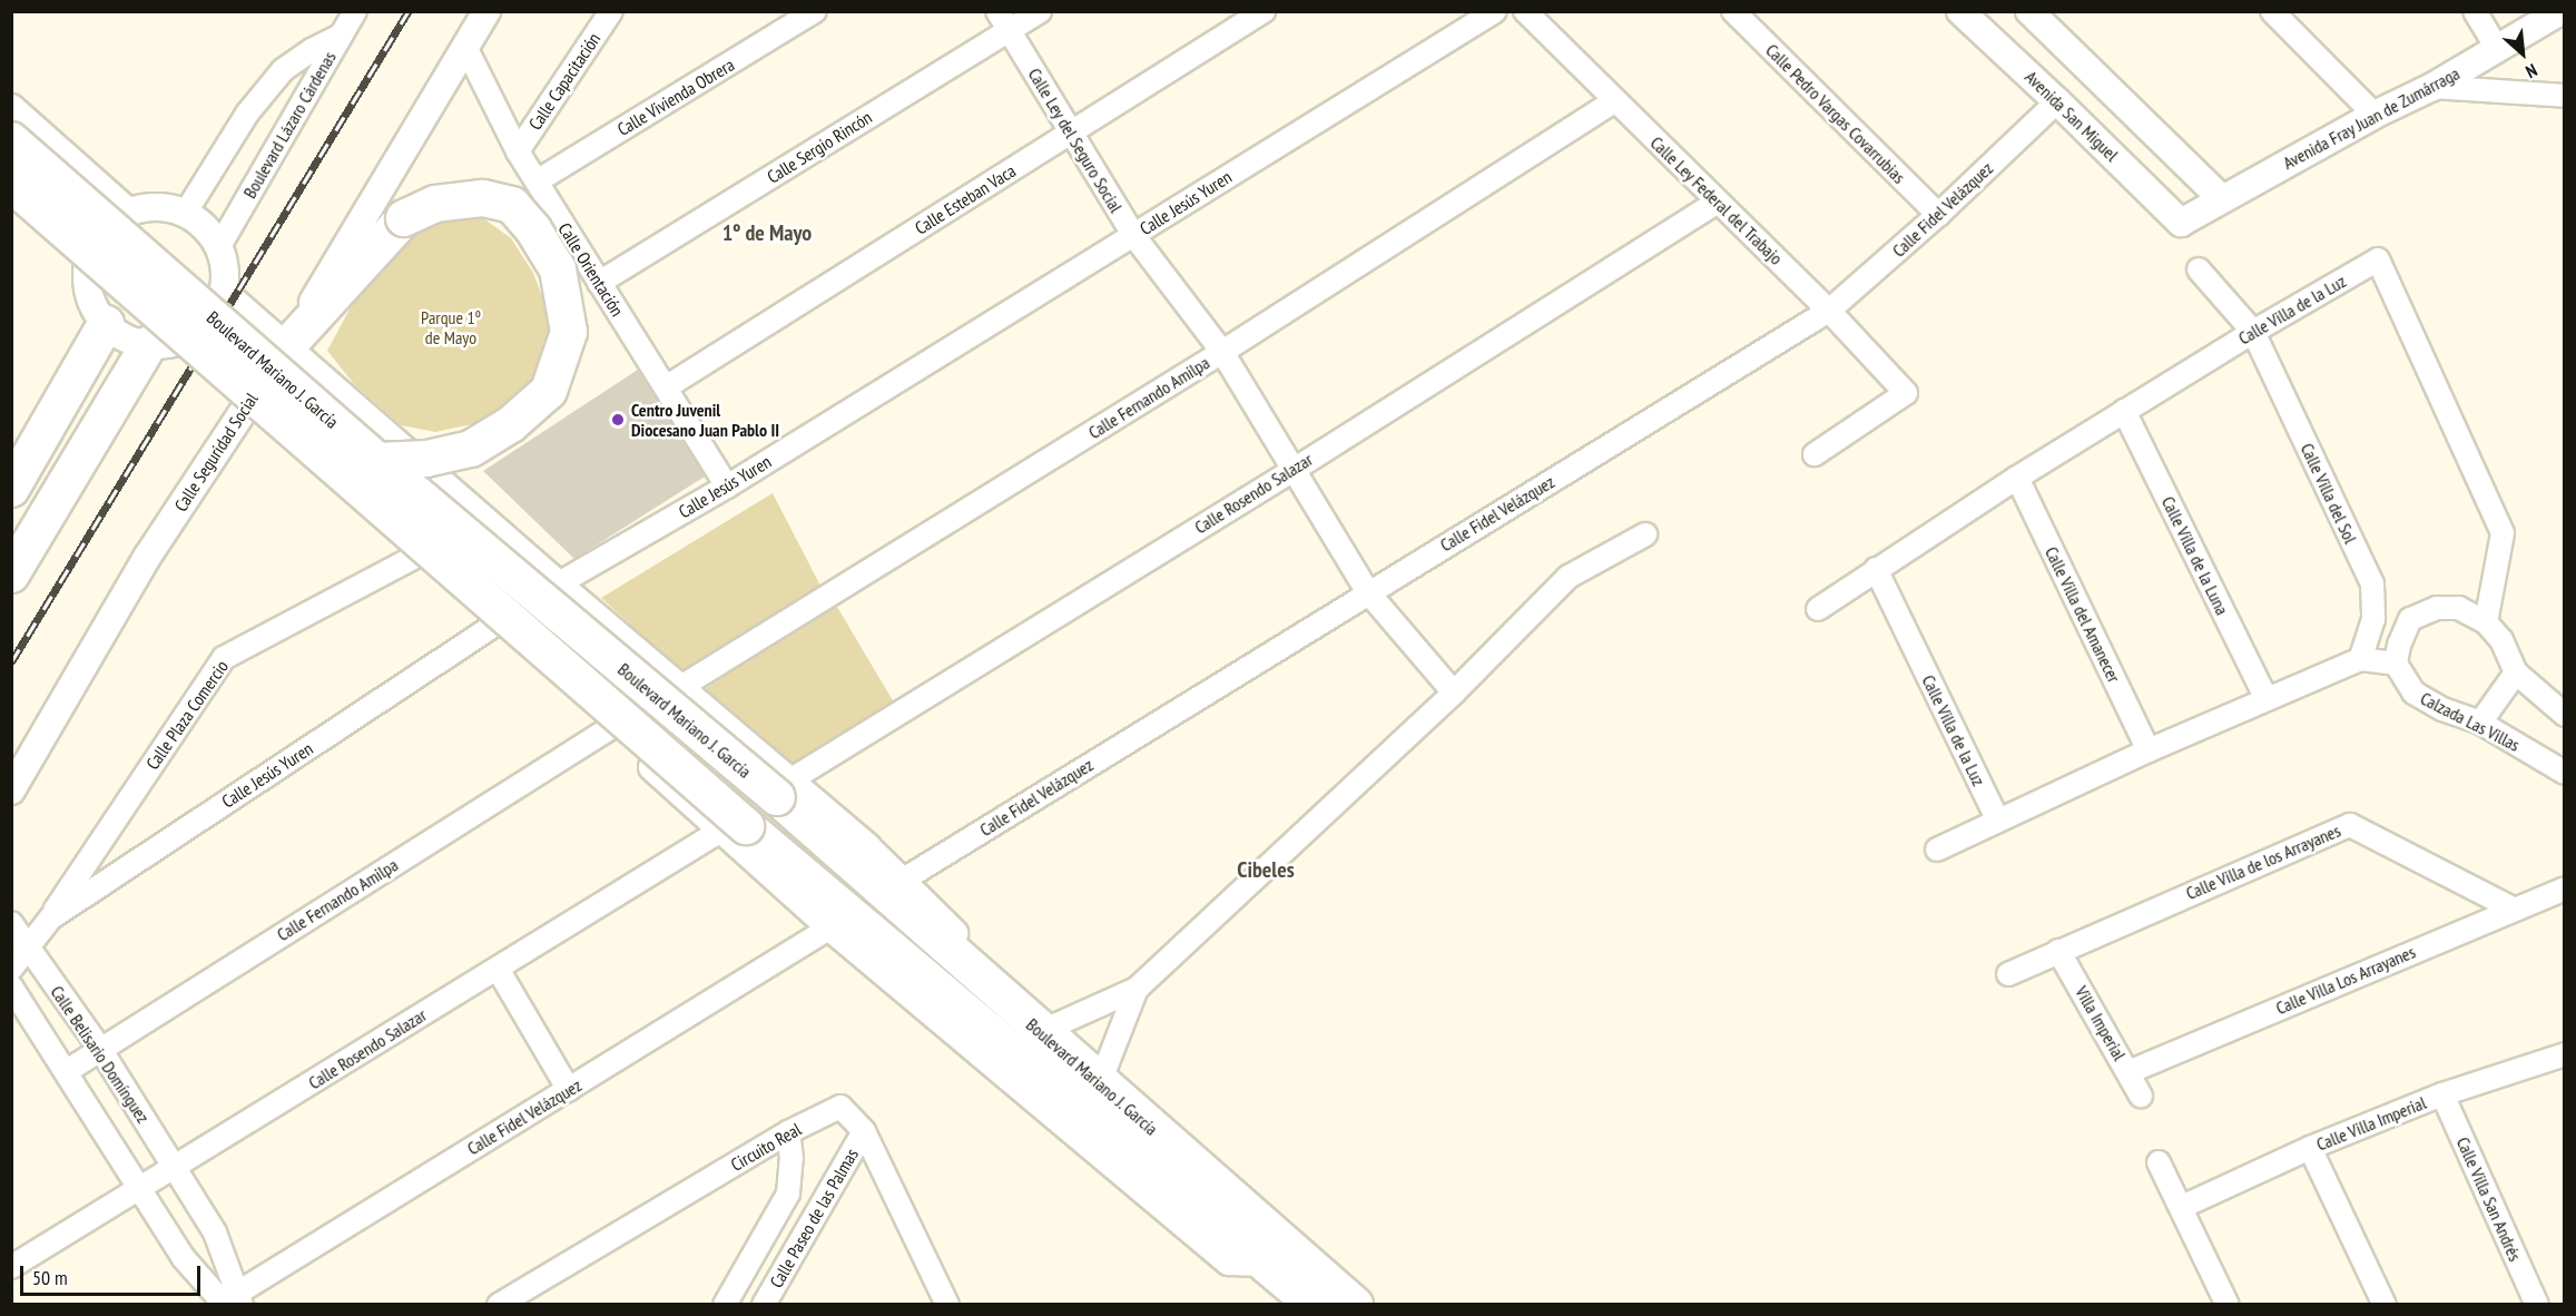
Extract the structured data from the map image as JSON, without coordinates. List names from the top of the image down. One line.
{"streets":{"main road":["Boulevard Mariano J. García"],"street":["Calle Capacitación","Calle Vivienda Obrera","Calle Pedro Vargas Covarrubias","Avenida San Miguel","Avenida Fray Juan de Zumárraga","Boulevard Lázaro Cárdenas","Calle Ley del Seguro Social","Calle Sergio Rincón","Calle Esteban Vaca","Calle Ley Federal del Trabajo","Calle Jesús Yuren","Calle Fidel Velázquez","Calle Orientación","Calle Villa de la Luz","Calle Fernando Amilpa","Calle Seguridad Social","Calle Rosendo Salazar","Calle Villa del Sol","Calle Villa de la Luna","Calle Villa del Amanecer","Calle Plaza Comercio","Calzada Las Villas","Calle Villa de los Arrayanes","Calle Villa Los Arrayanes","Villa Imperial","Calle Belisario Domínguez","Calle Villa Imperial","Circuito Real","Calle Villa San Andrés","Calle Paseo de las Palmas"]},"crossings":[["Calle Capacitación","Calle Orientación"],["Calle Vivienda Obrera","Calle Orientación"],["Calle Pedro Vargas Covarrubias","Calle Fidel Velázquez"],["Avenida San Miguel","Avenida Fray Juan de Zumárraga"],["Avenida San Miguel","Calle Fidel Velázquez"],["Calle Ley del Seguro Social","Calle Sergio Rincón"],["Calle Ley del Seguro Social","Calle Esteban Vaca"],["Calle Ley del Seguro Social","Calle Jesús Yuren"],["Calle Ley del Seguro Social","Calle Fidel Velázquez"],["Calle Ley del Seguro Social","Calle Fernando Amilpa"],["Calle Ley del Seguro Social","Calle Rosendo Salazar"],["Calle Sergio Rincón","Calle Orientación"],["Calle Esteban Vaca","Calle Orientación"],["Calle Ley Federal del Trabajo","Calle Fidel Velázquez"],["Calle Ley Federal del Trabajo","Calle Fernando Amilpa"],["Calle Ley Federal del Trabajo","Calle Rosendo Salazar"],["Calle Jesús Yuren","Calle Orientación"],["Calle Jesús Yuren","Calle Plaza Comercio"],["Calle Fidel Velázquez","Calle Belisario Domínguez"],["Calle Orientación","Calle Seguridad Social"],["Calle Villa de la Luz","Calle Villa del Sol"],["Calle Villa de la Luz","Calle Villa de la Luna"],["Calle Villa de la Luz","Calle Villa del Amanecer"],["Calle Villa de la Luz","Calzada Las Villas"],["Boulevard Mariano J. García","Calle Rosendo Salazar"],["Calle Fernando Amilpa","Calle Belisario Domínguez"],["Calle Rosendo Salazar","Calle Belisario Domínguez"],["Calle Villa de los Arrayanes","Calle Villa Los Arrayanes"],["Calle Villa de los Arrayanes","Villa Imperial"],["Calle Villa Los Arrayanes","Villa Imperial"],["Calle Villa Imperial","Calle Villa San Andrés"],["Circuito Real","Calle Paseo de las Palmas"]],"districts":["1º de Mayo","Cibeles"],"parks":["Parque 1º de Mayo"],"places":["Centro Juvenil Diocesano Juan Pablo II"],"scale_bar":"50 m","north":"bottom right"}
